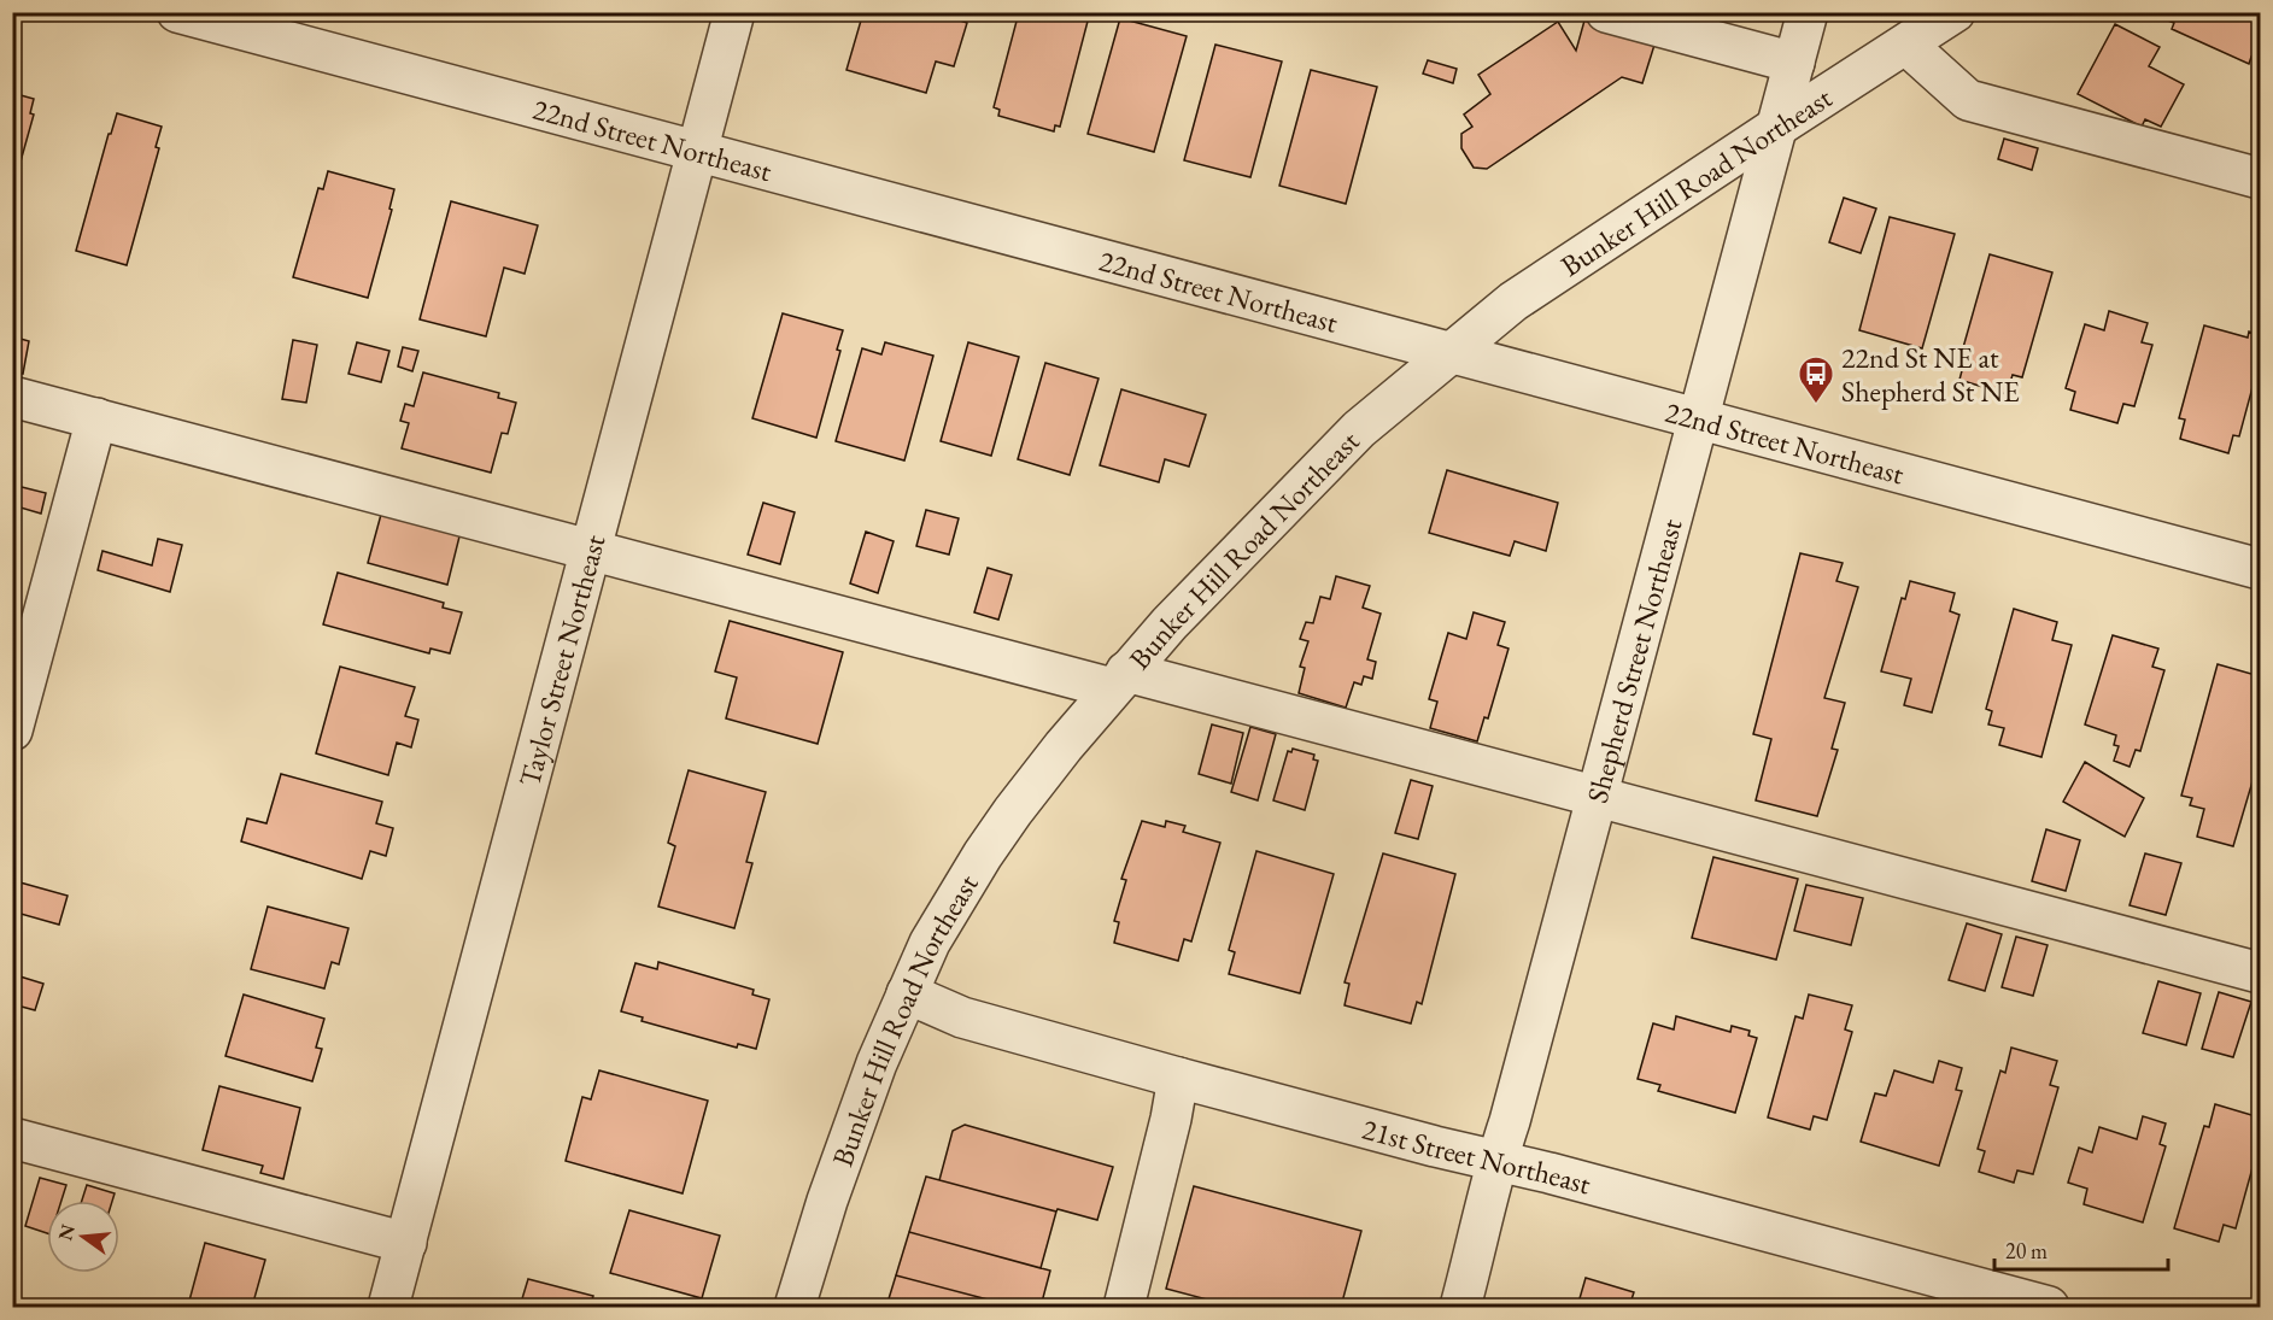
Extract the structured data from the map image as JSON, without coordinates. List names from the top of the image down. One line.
{"streets":{"street":["22nd Street Northeast","Bunker Hill Road Northeast","Taylor Street Northeast","Shepherd Street Northeast","21st Street Northeast"]},"crossings":[["22nd Street Northeast","Bunker Hill Road Northeast"],["22nd Street Northeast","Taylor Street Northeast"],["22nd Street Northeast","Shepherd Street Northeast"],["Bunker Hill Road Northeast","Shepherd Street Northeast"],["Bunker Hill Road Northeast","21st Street Northeast"],["Shepherd Street Northeast","21st Street Northeast"]],"places":{"bus stop":["22nd St NE at Shepherd St NE"]},"scale_bar":"20 m","north":"left"}
